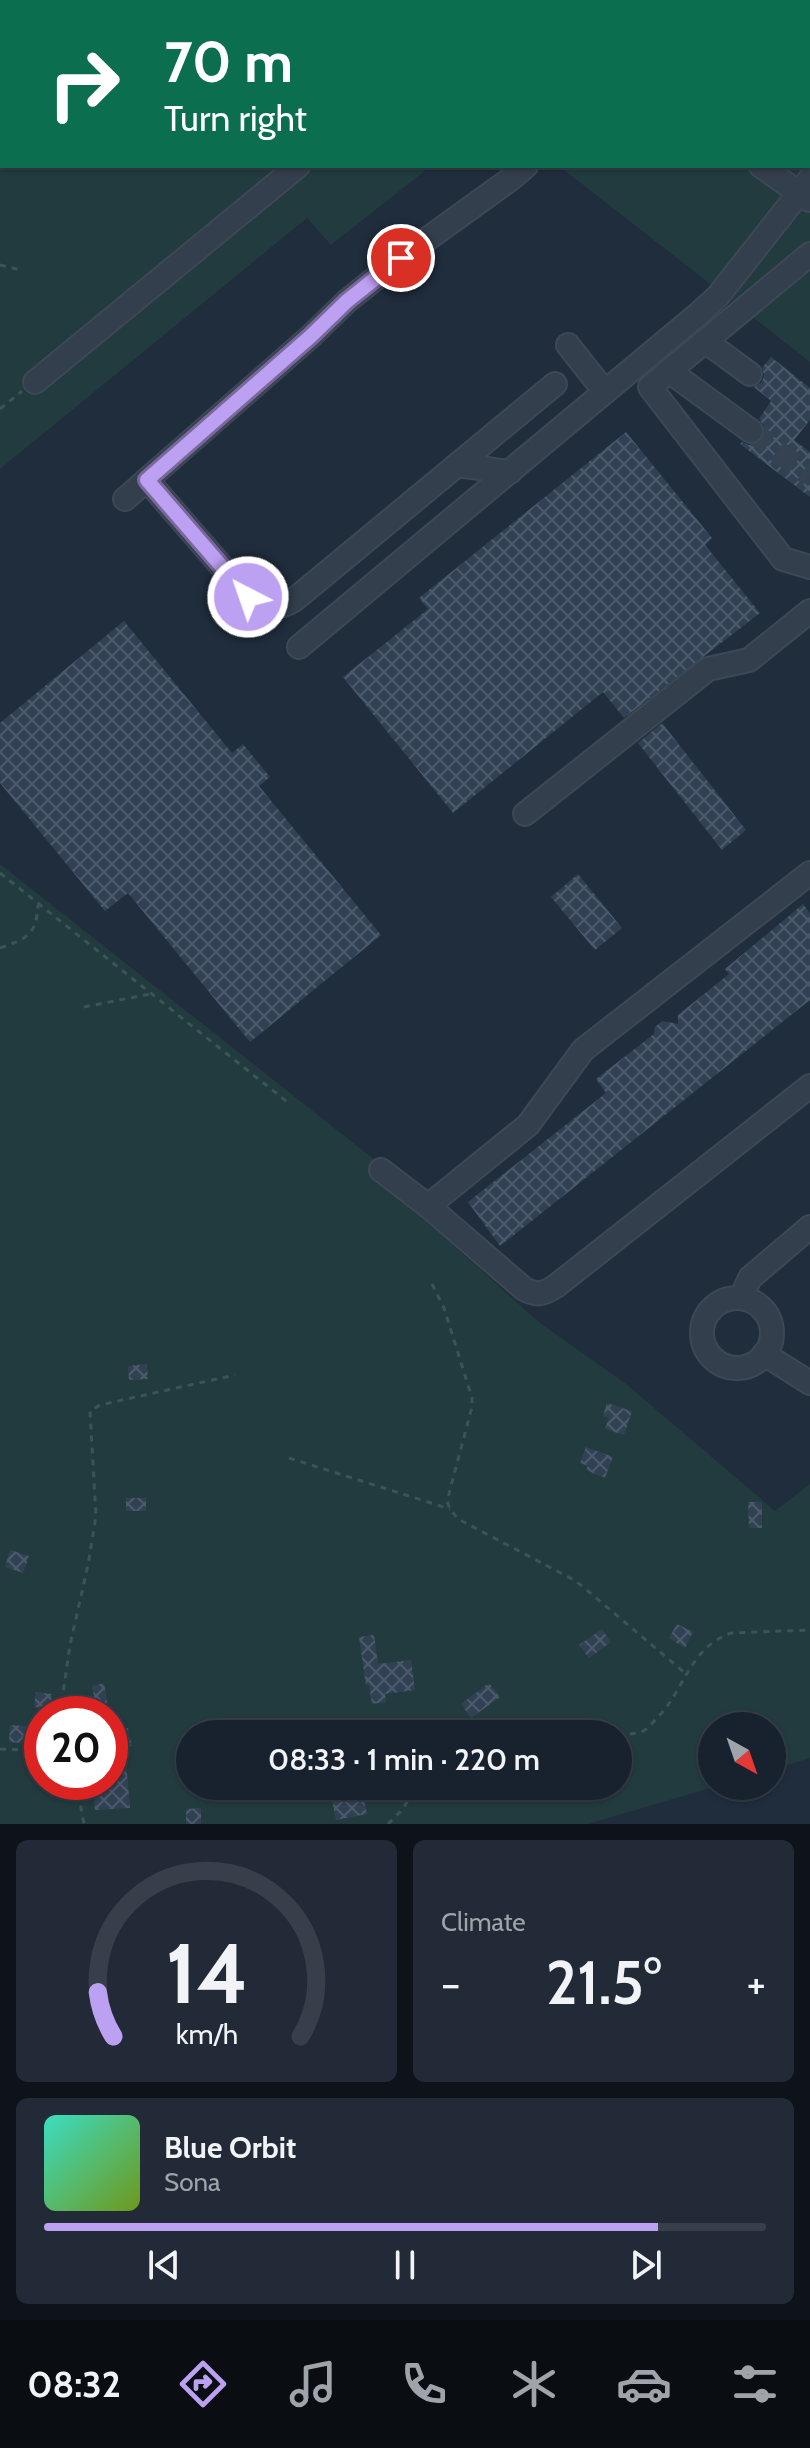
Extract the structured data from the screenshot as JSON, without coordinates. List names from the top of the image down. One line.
{"north":"bottom right","page":{"turn":["70 m","Turn right"],"limit":"20","trip":"08:33 · 1 min · 220 m","tile":"Climate","heat":["−","21.5°","+"],"song":["Blue Orbit","Sona"],"tabs":"08:32","gauge":["14","km/h"]}}
